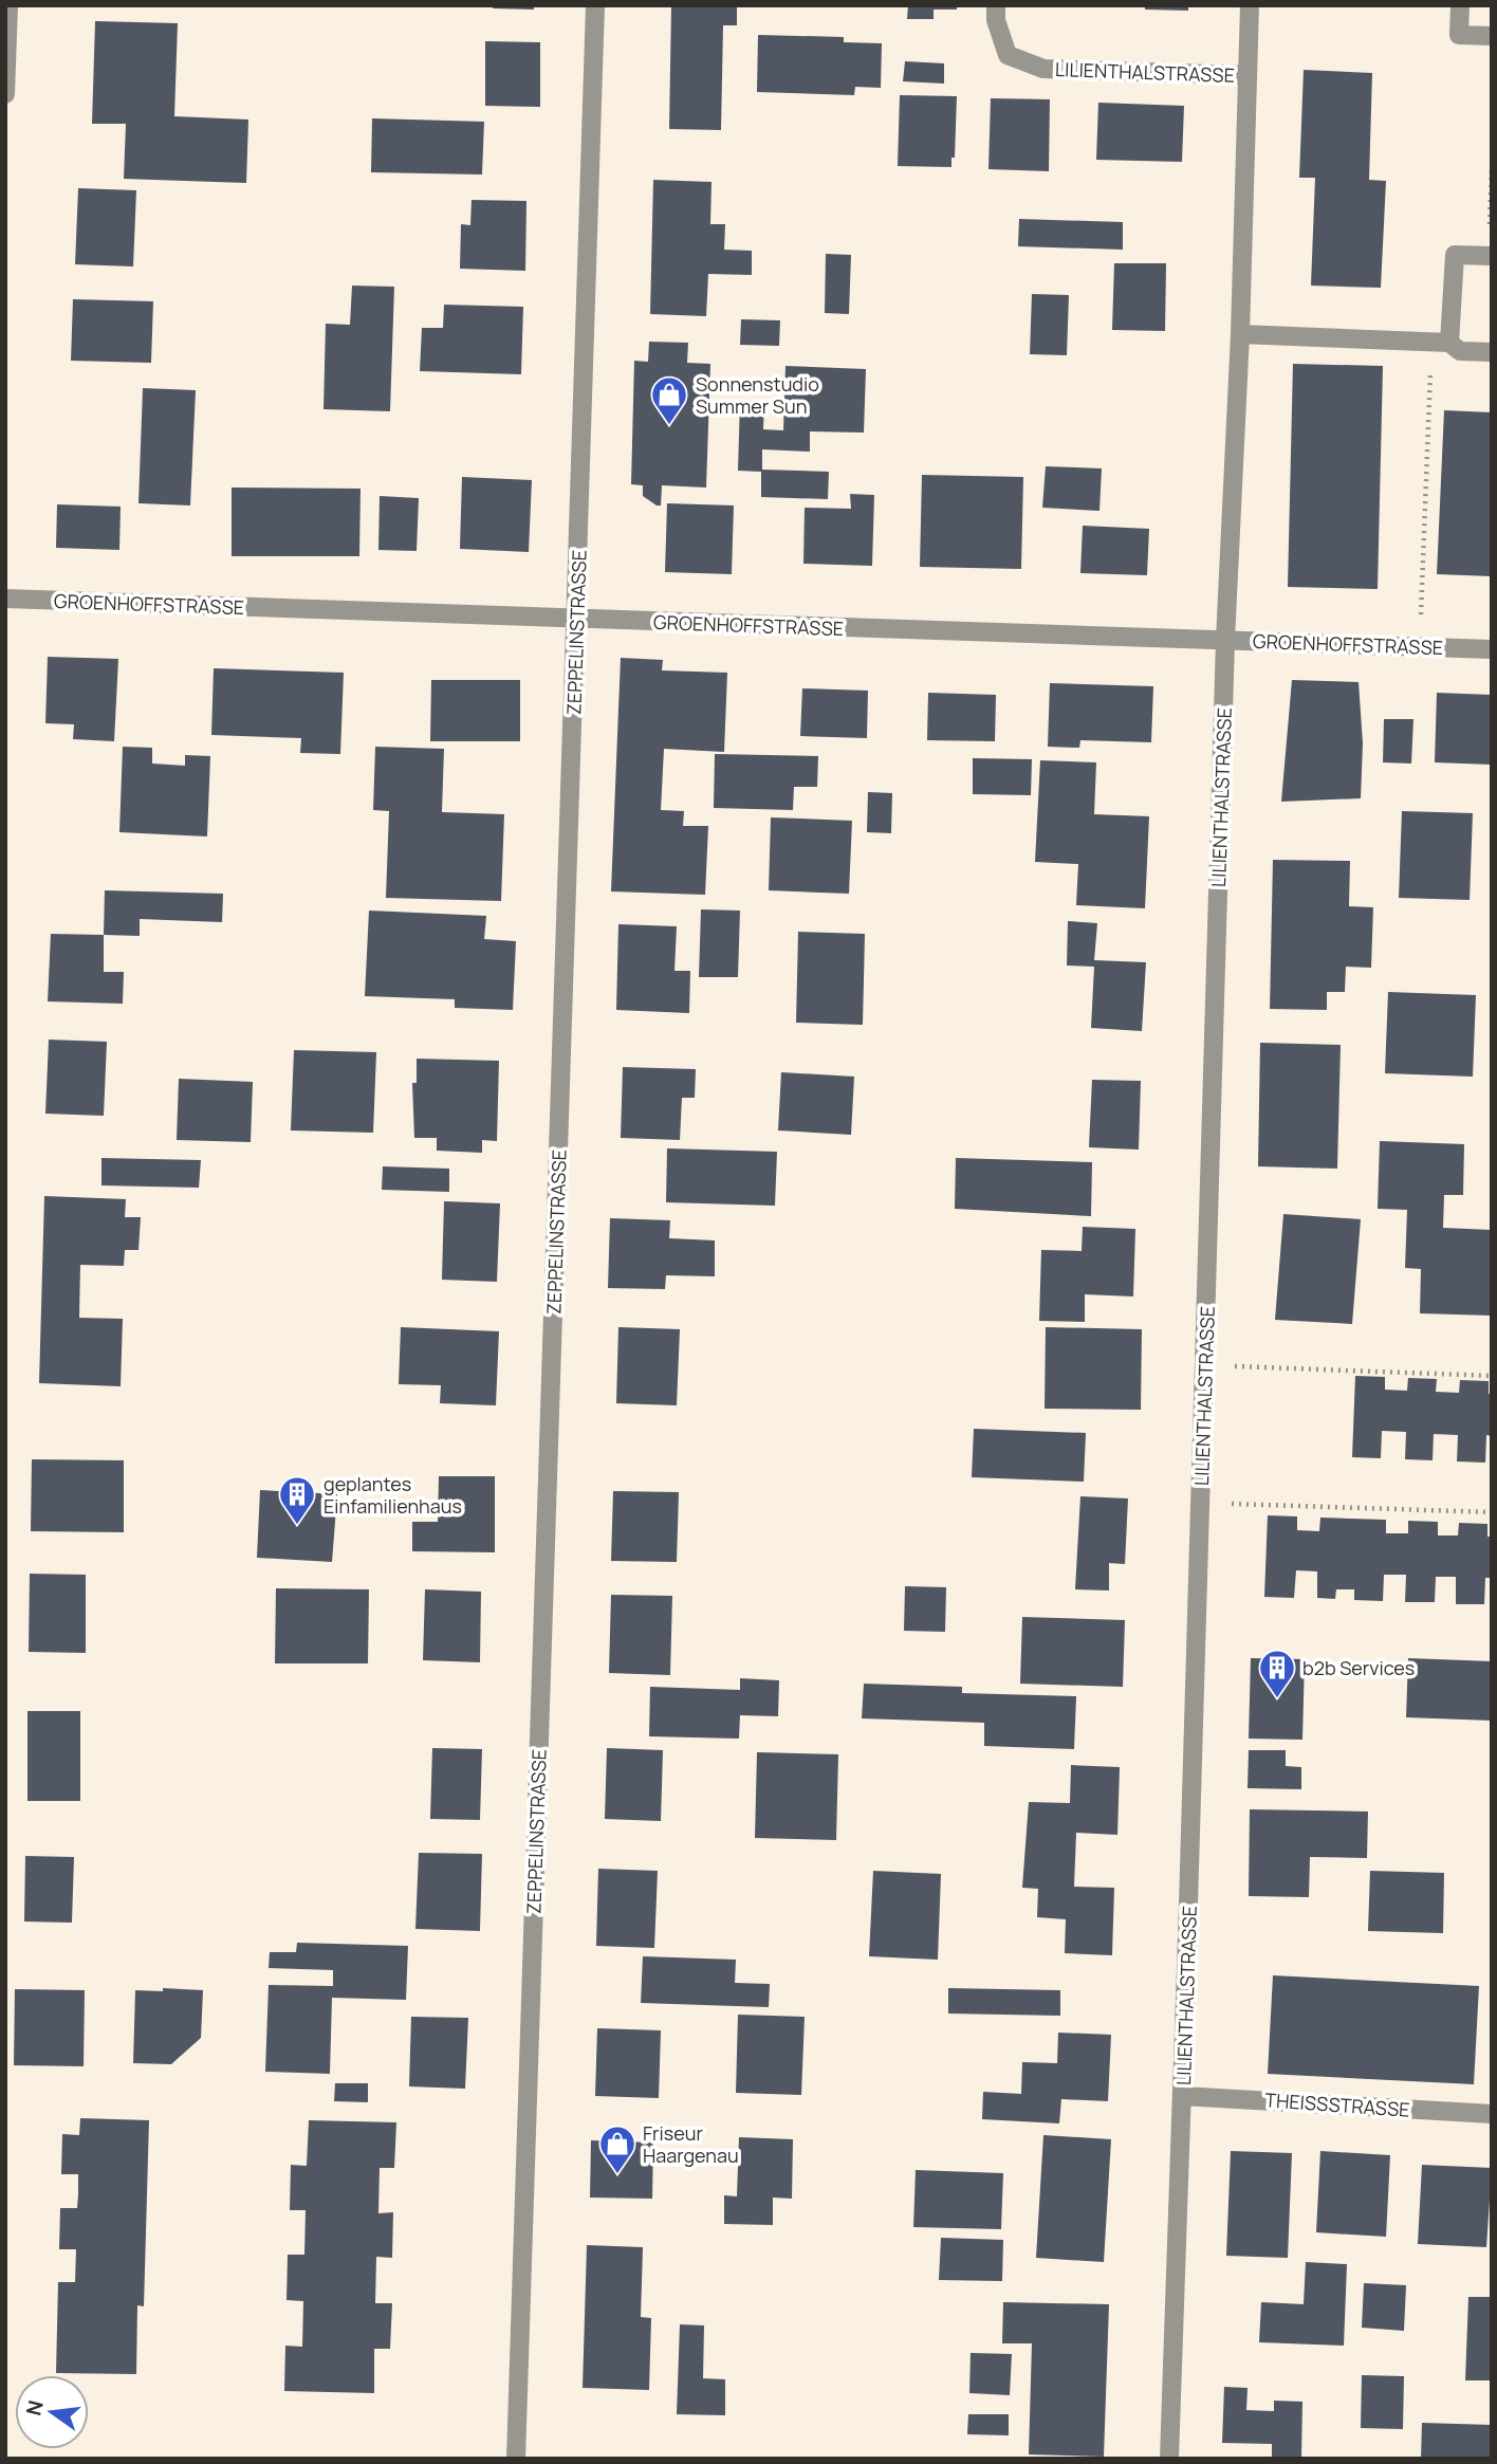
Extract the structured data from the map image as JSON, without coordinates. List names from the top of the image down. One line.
{"streets":{"street":["LILIENTHALSTRASSE","GROENHOFFSTRASSE","ZEPPELINSTRASSE","THEISSSTRASSE"]},"crossings":[["LILIENTHALSTRASSE","GROENHOFFSTRASSE"],["LILIENTHALSTRASSE","THEISSSTRASSE"],["GROENHOFFSTRASSE","ZEPPELINSTRASSE"]],"places":{"shop":["Sonnenstudio Summer Sun","Friseur Haargenau"],"building":["geplantes Einfamilienhaus","b2b Services"]},"north":"left"}
